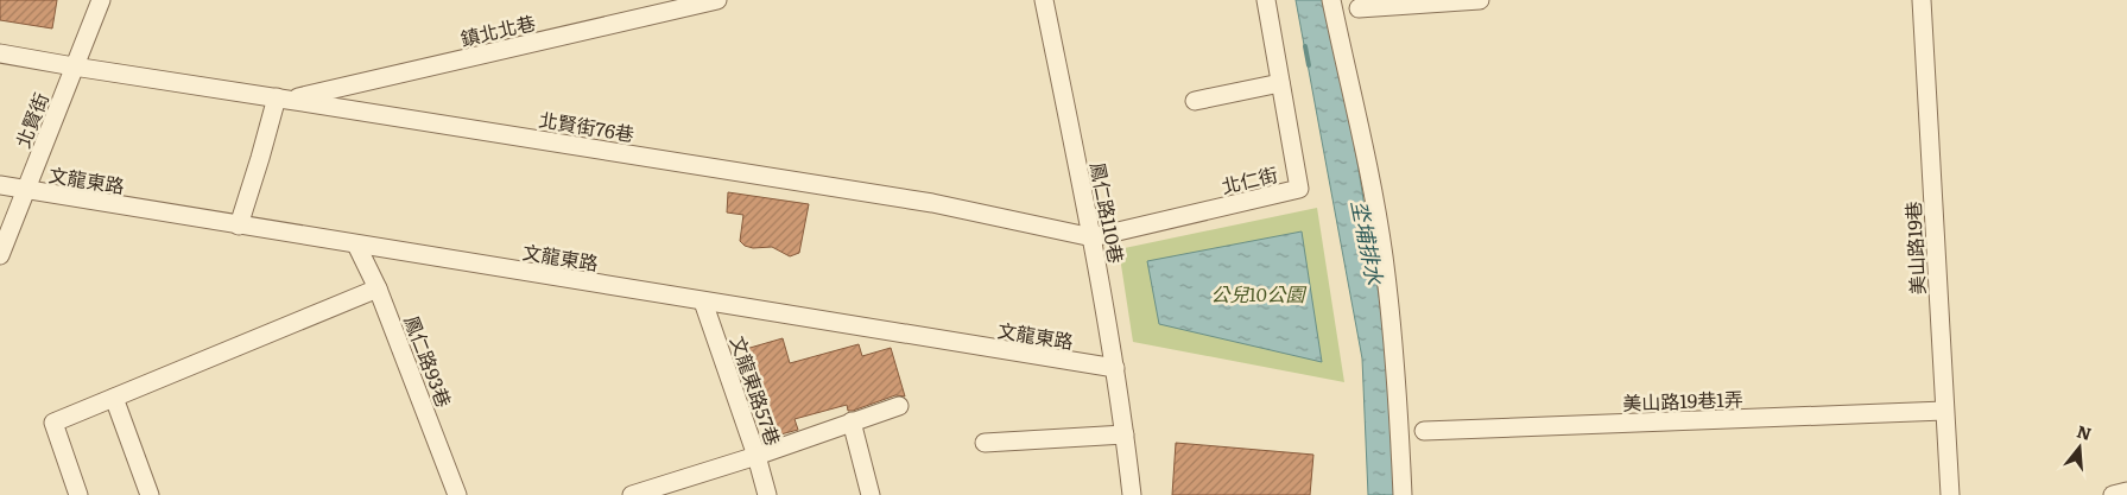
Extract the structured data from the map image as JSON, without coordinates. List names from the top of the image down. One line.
{"streets":{"street":["鎮北北巷","北賢街","北賢街76巷","文龍東路","北仁街","鳳仁路110巷","美山路19巷","鳳仁路93巷","文龍東路57巷","美山路19巷1弄"]},"crossings":[["鎮北北巷","北賢街76巷"],["北賢街","北賢街76巷"],["北賢街","文龍東路"],["北賢街76巷","北仁街"],["北賢街76巷","鳳仁路110巷"],["文龍東路","鳳仁路110巷"],["文龍東路","鳳仁路93巷"],["文龍東路","文龍東路57巷"],["北仁街","鳳仁路110巷"],["美山路19巷","美山路19巷1弄"]],"water":["坔埔排水"],"parks":["公兒10公園"],"north":"top"}
